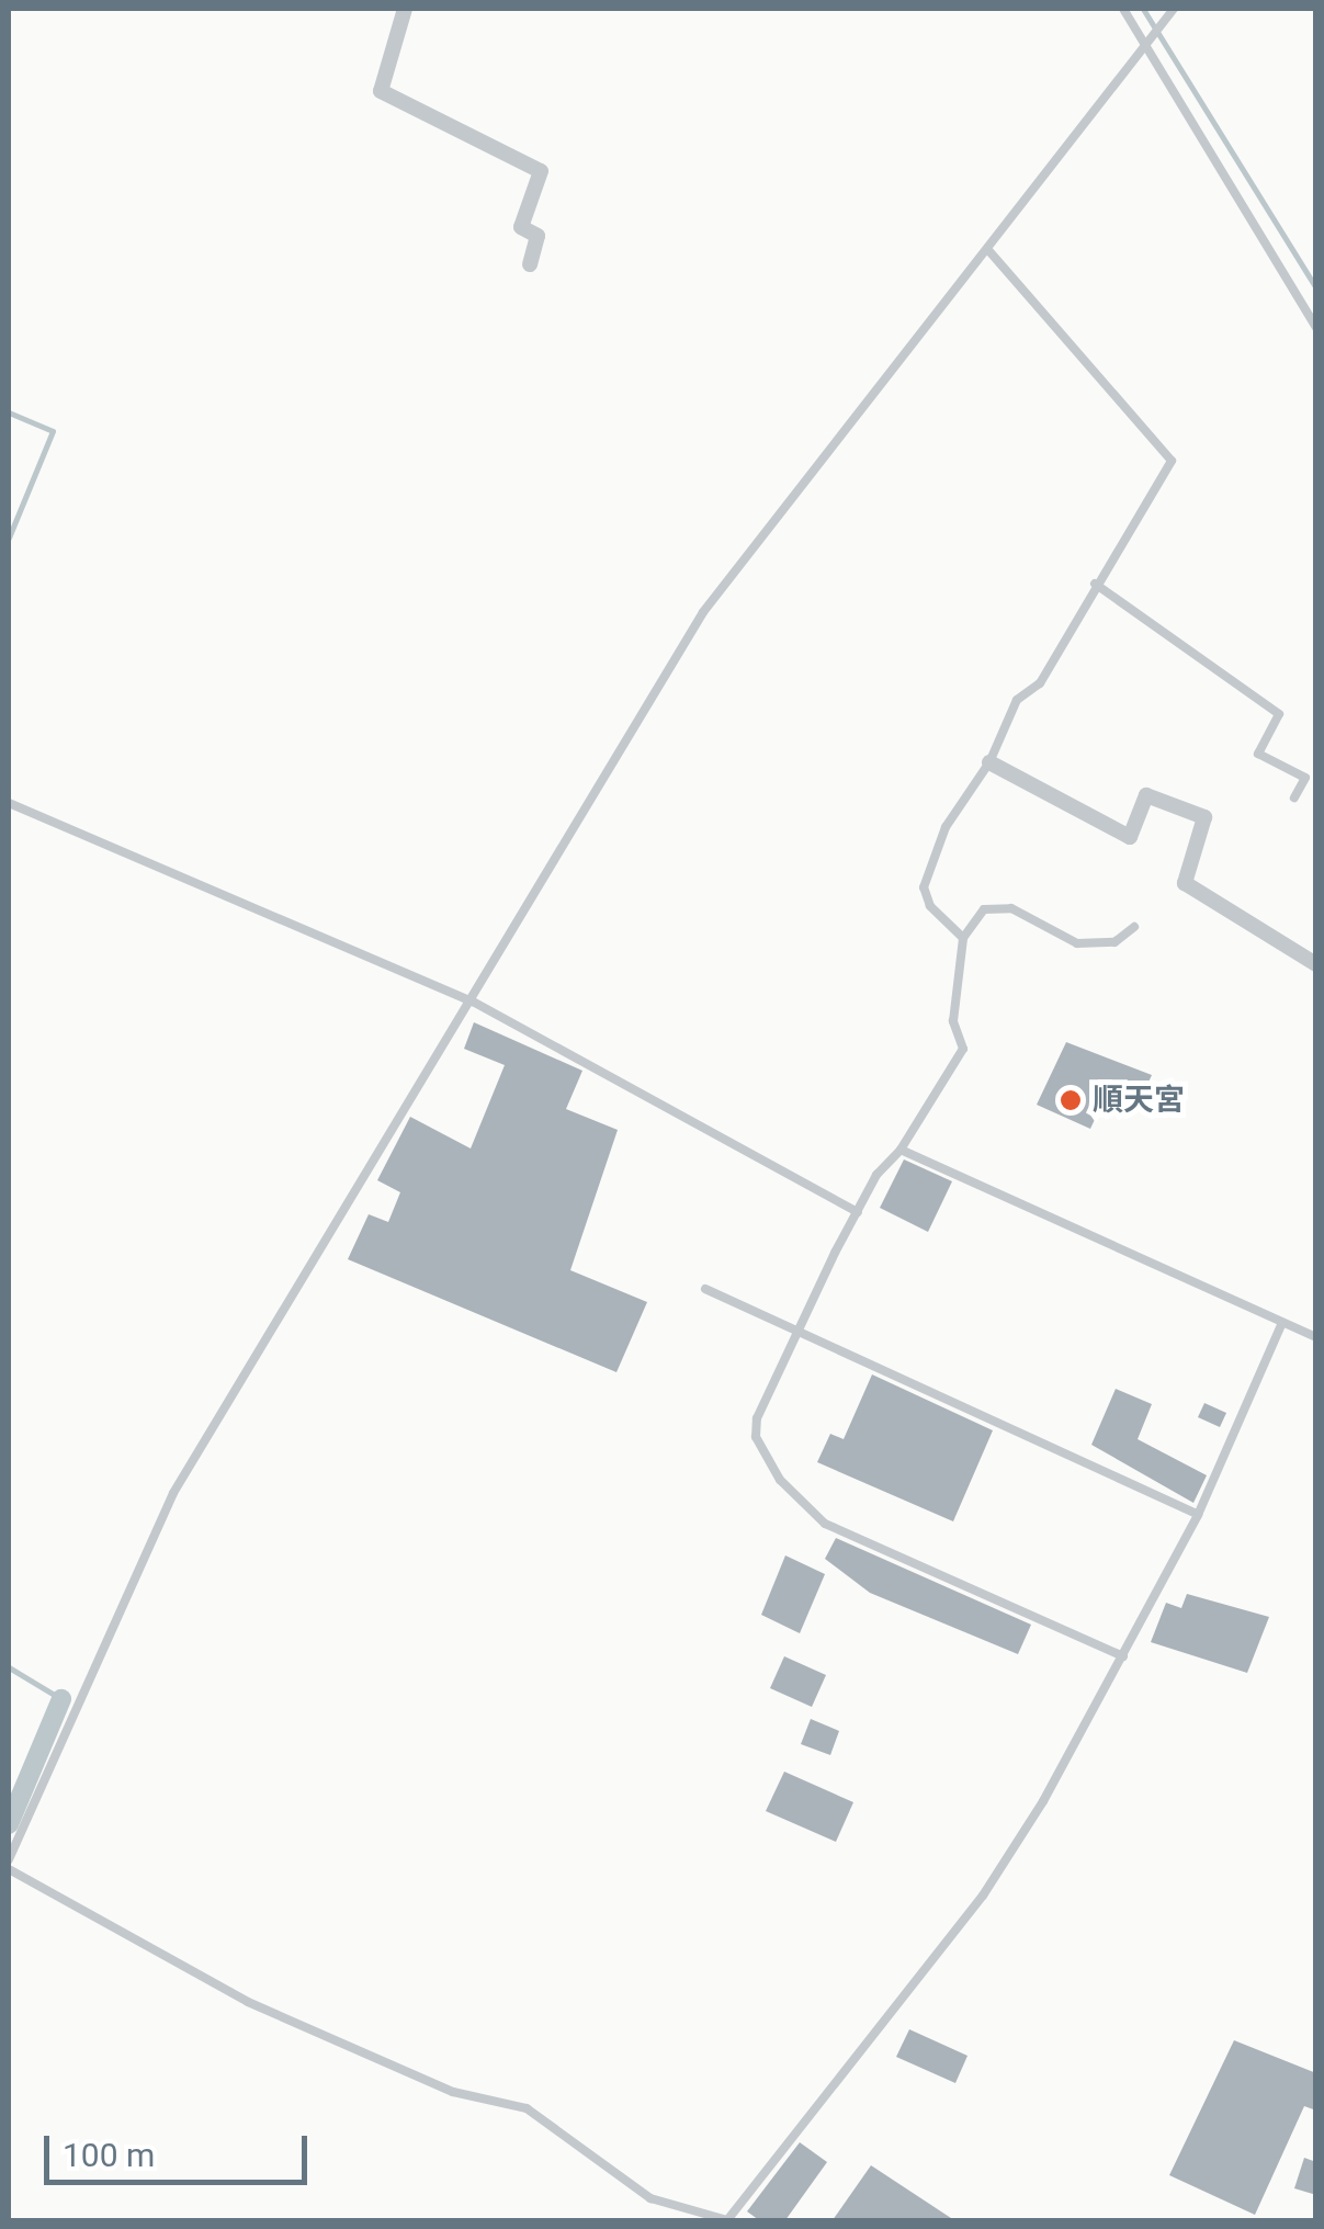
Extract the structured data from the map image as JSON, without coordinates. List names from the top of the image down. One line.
{"places":["順天宮"],"scale_bar":"100 m"}
